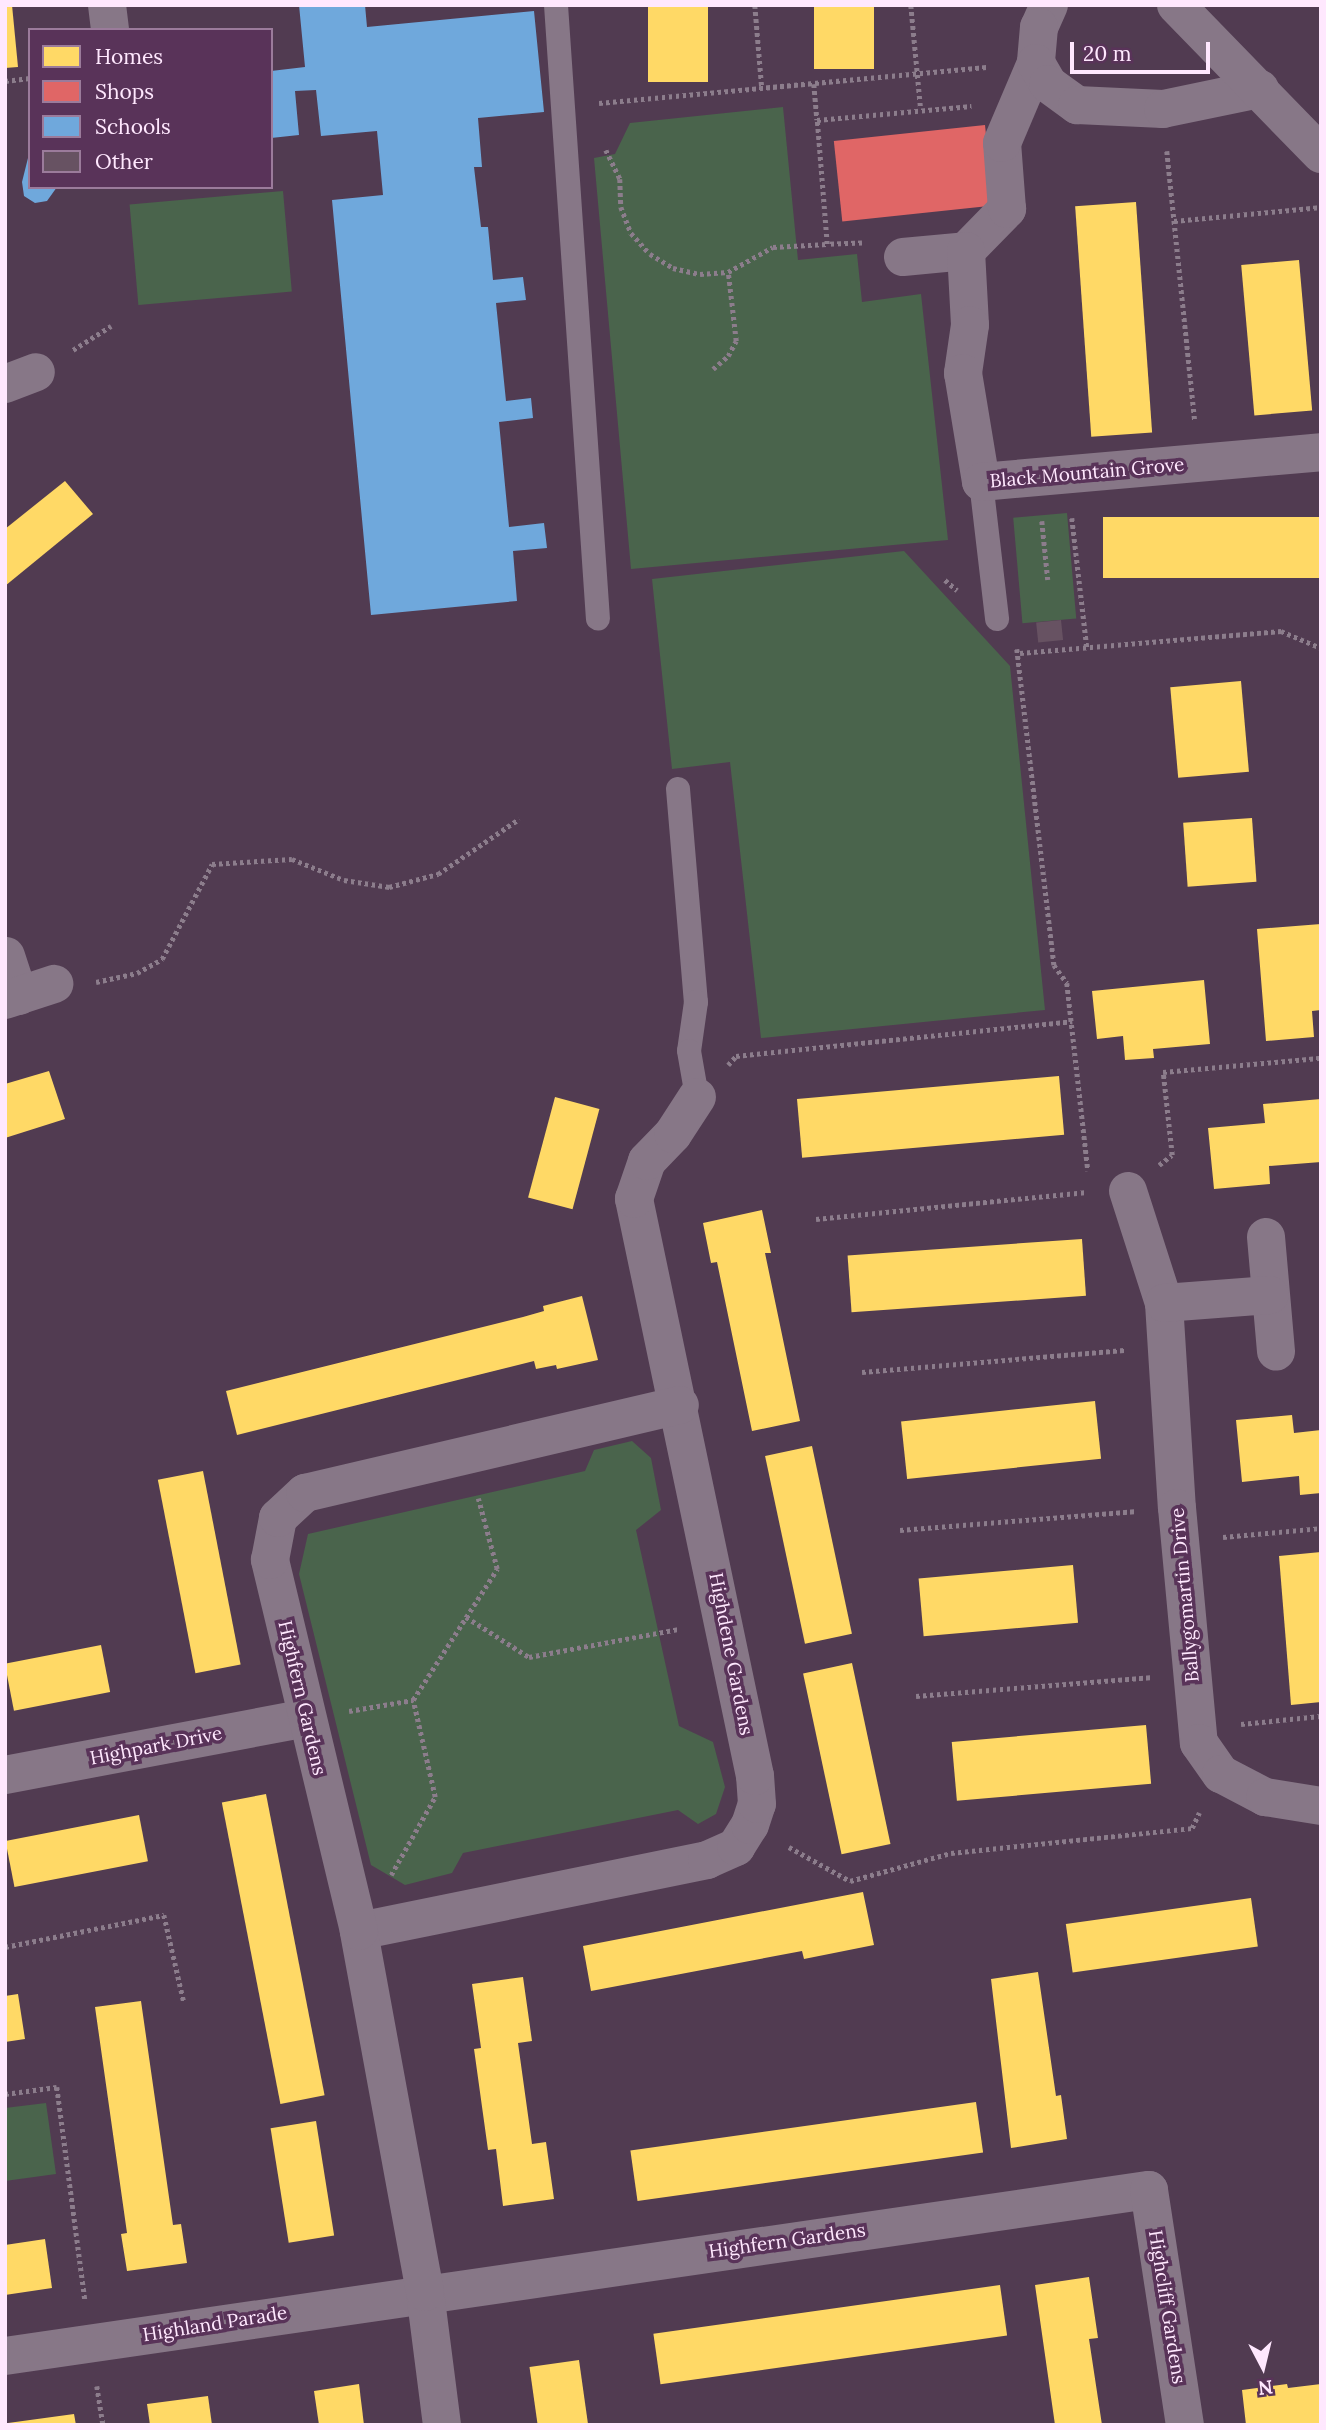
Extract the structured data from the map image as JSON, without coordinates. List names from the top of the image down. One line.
{"streets":{"street":["Black Mountain Grove","Ballygomartin Drive","Highdene Gardens","Highfern Gardens","Highpark Drive","Highcliff Gardens","Highland Parade"]},"crossings":[["Highdene Gardens","Highfern Gardens"],["Highfern Gardens","Highpark Drive"],["Highfern Gardens","Highcliff Gardens"],["Highfern Gardens","Highland Parade"]],"legend":["Homes","Shops","Schools","Other"],"scale_bar":"20 m","north":"bottom"}
